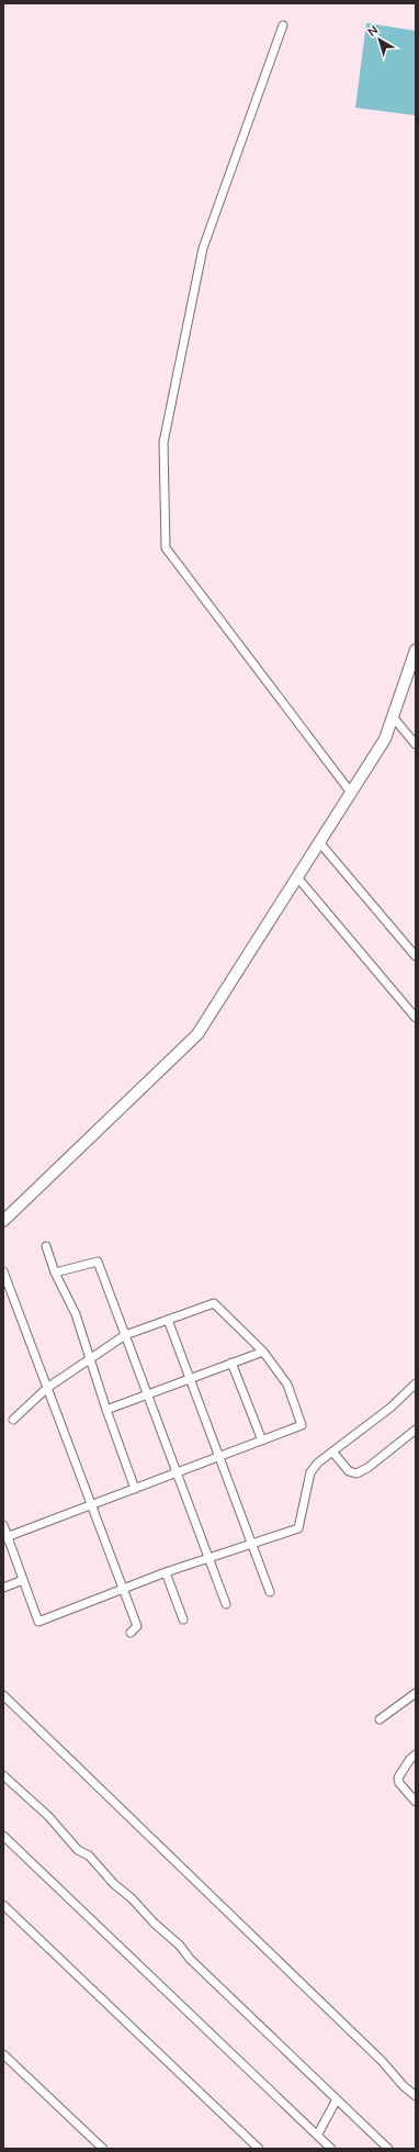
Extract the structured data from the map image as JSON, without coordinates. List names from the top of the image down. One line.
{"north":"top left"}
